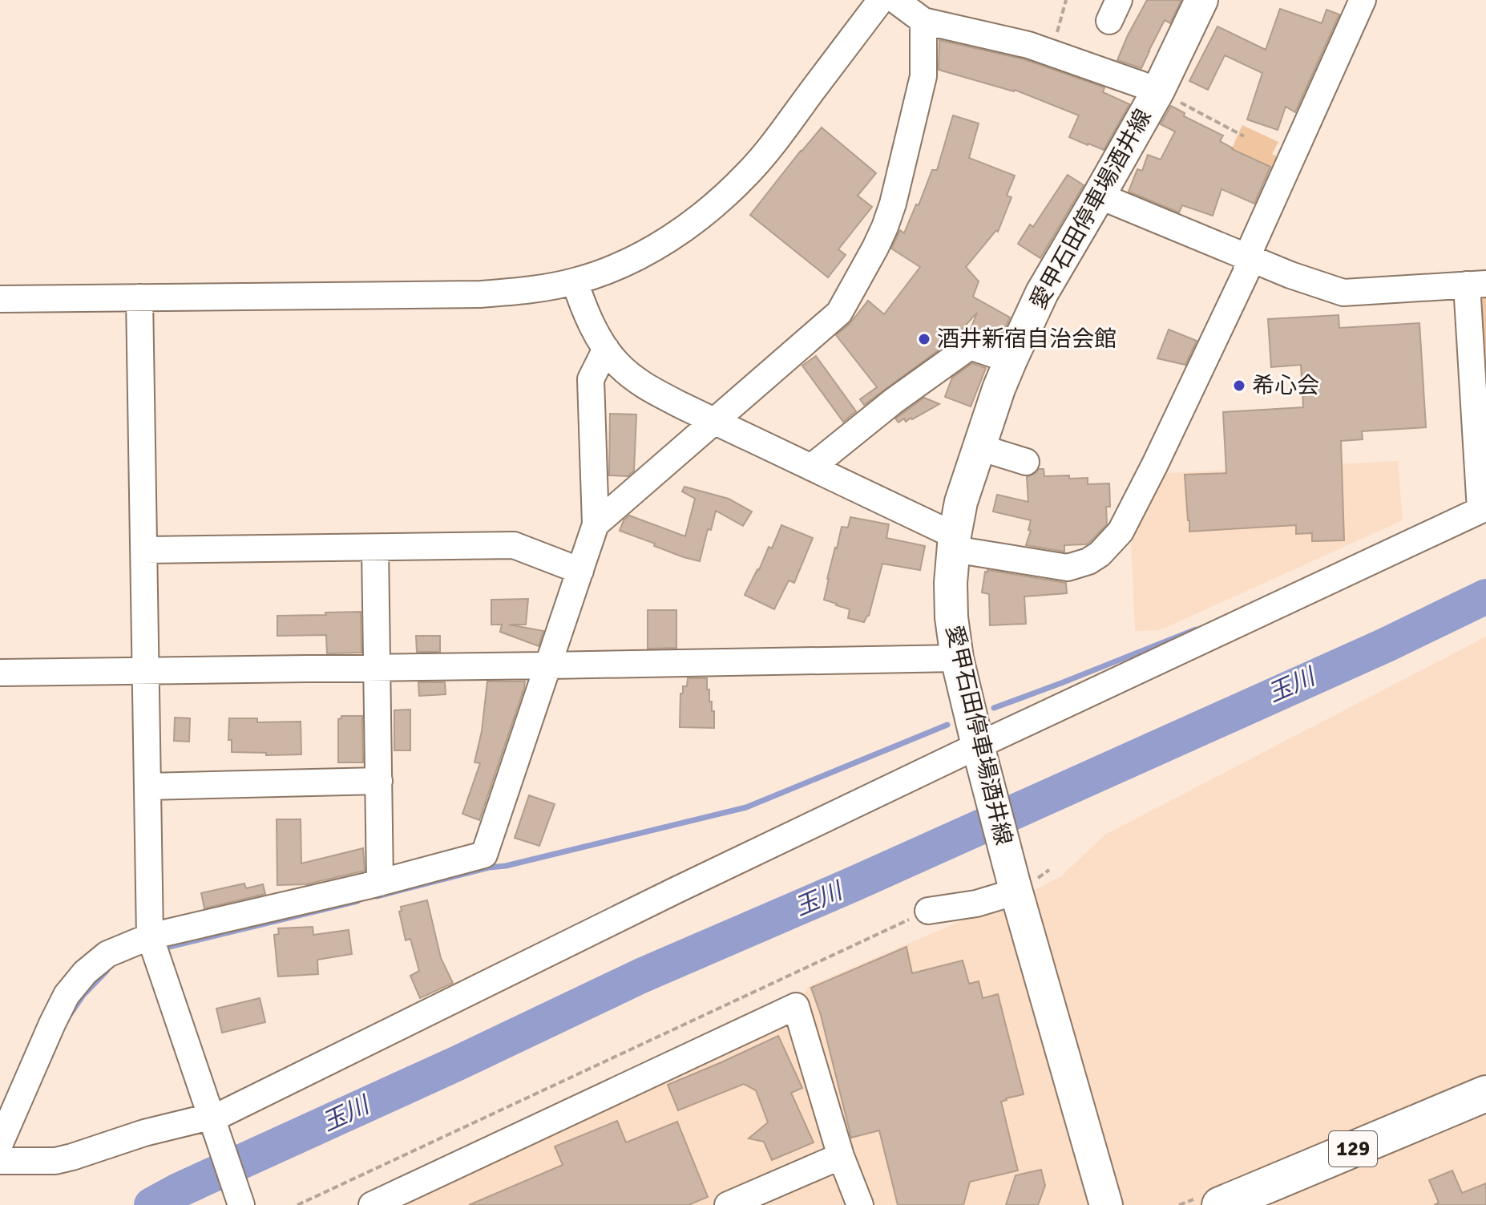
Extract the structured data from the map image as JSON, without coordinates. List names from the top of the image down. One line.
{"streets":{"highway":["129"],"main road":["愛甲石田停車場酒井線"]},"water":["玉川"],"places":["酒井新宿自治会館","希心会"]}
